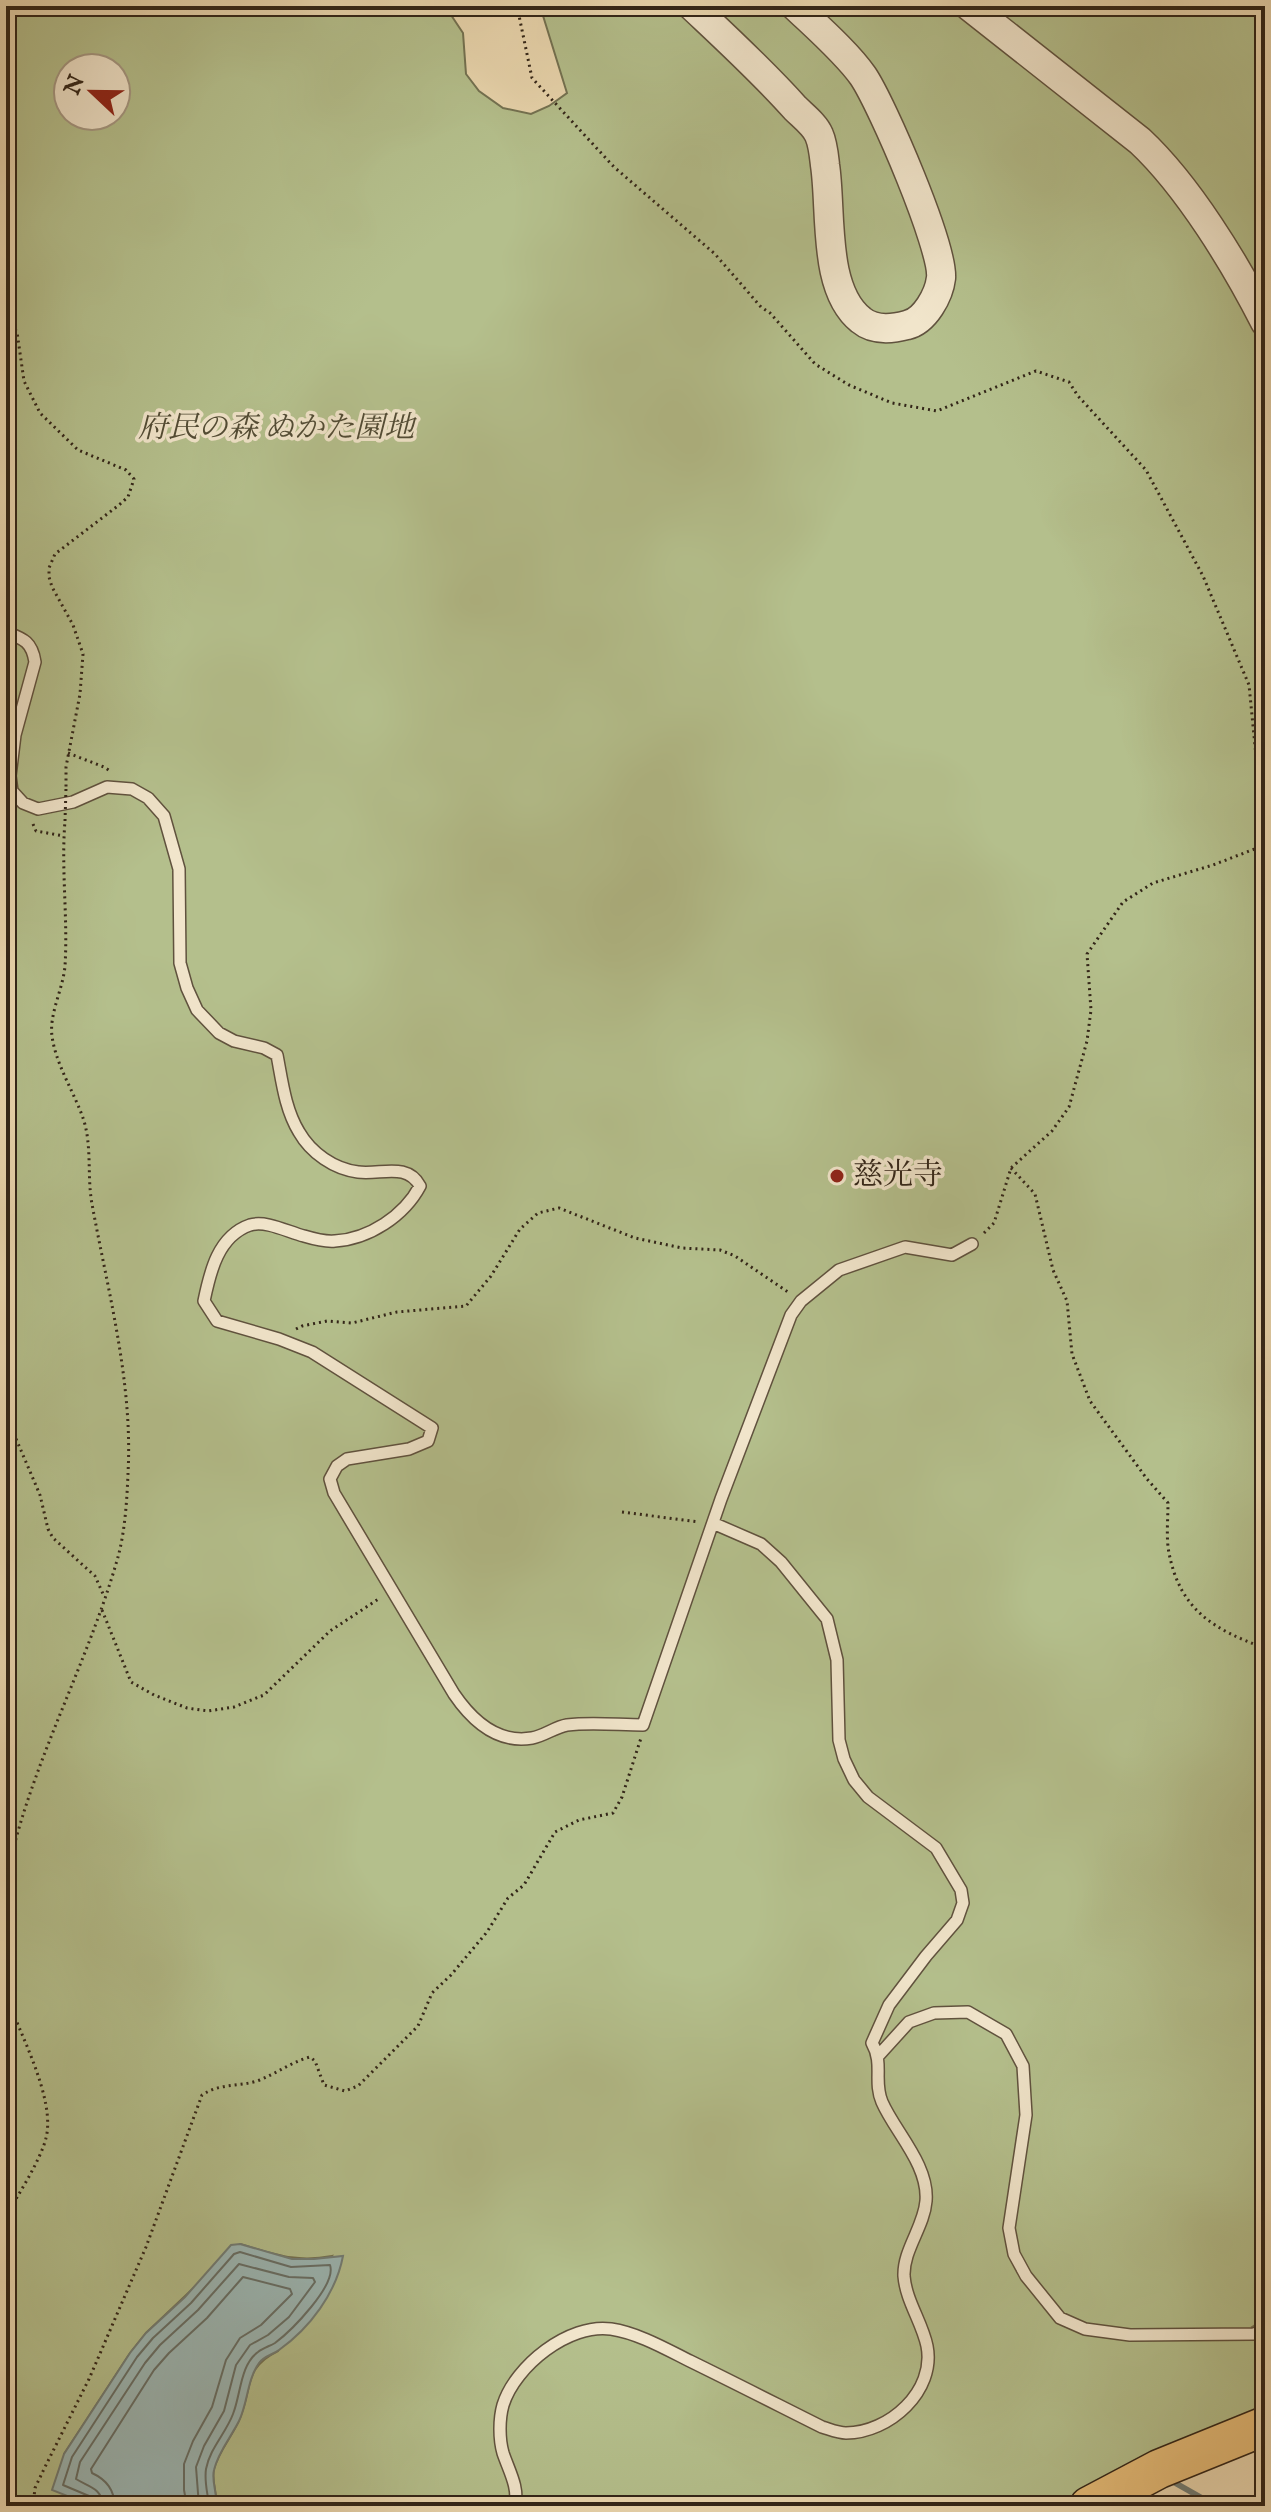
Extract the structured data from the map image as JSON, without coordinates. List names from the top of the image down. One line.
{"parks":["府民の森 ぬかた園地"],"places":["慈光寺"],"north":"left"}
